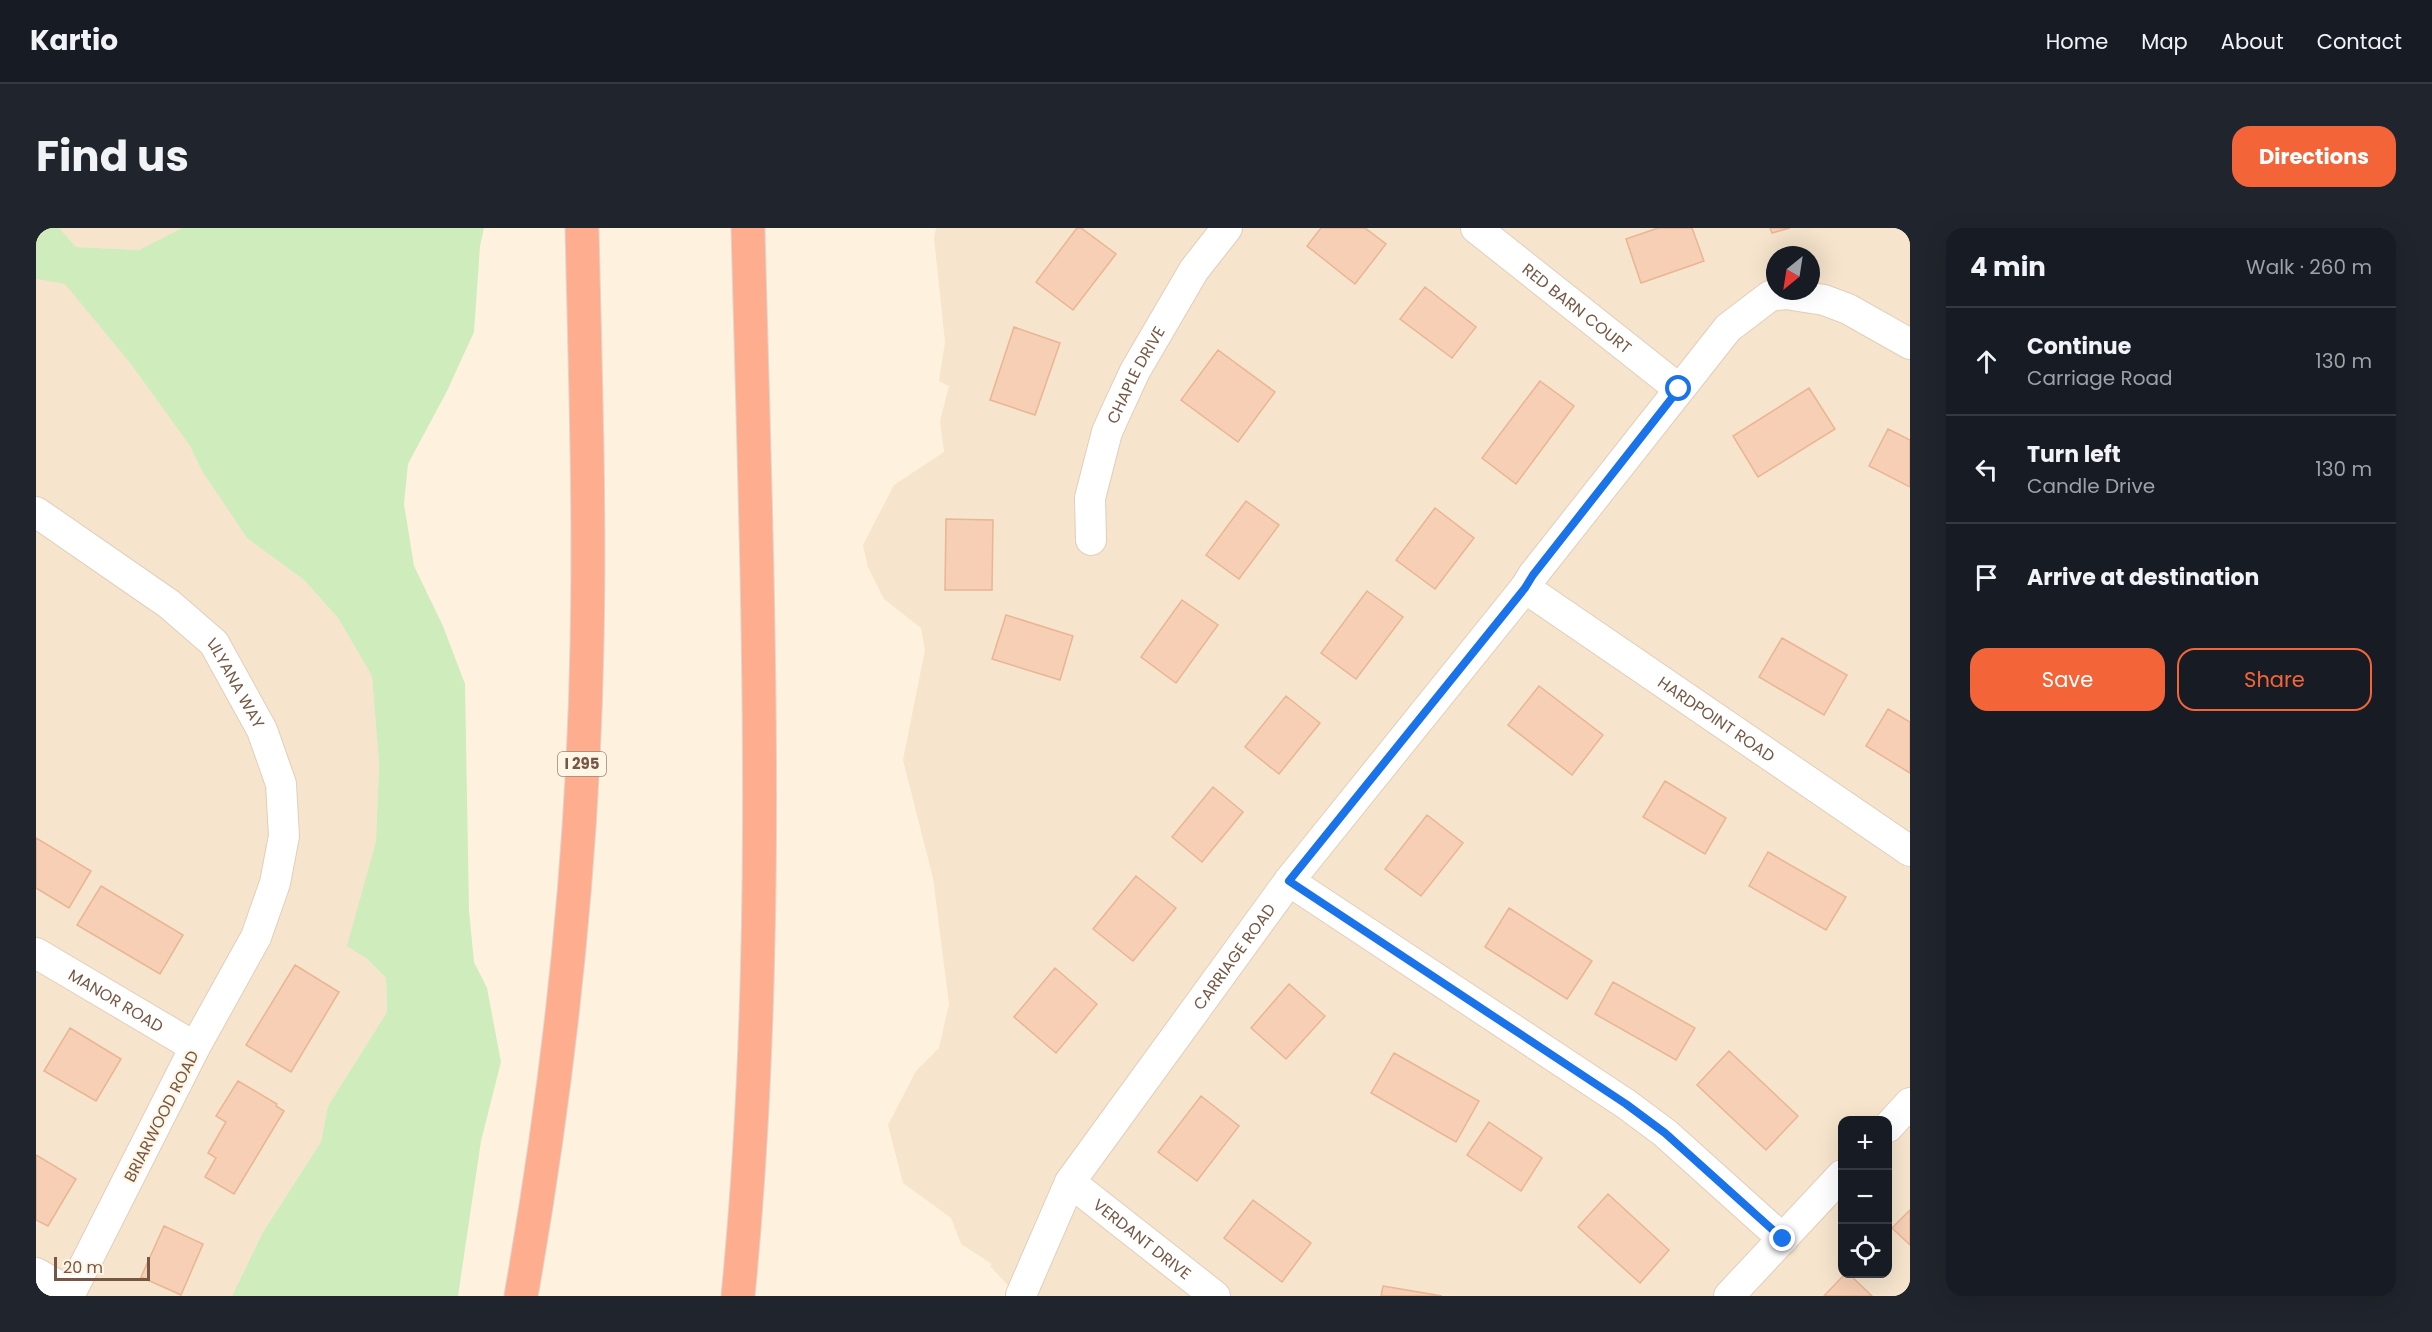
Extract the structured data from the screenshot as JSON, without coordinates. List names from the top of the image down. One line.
{"streets":{"highway":["I 295"],"street":["RED BARN COURT","CHAPLE DRIVE","LILYANA WAY","HARDPOINT ROAD","CARRIAGE ROAD","MANOR ROAD","BRIARWOOD ROAD","VERDANT DRIVE"]},"crossings":[["RED BARN COURT","CARRIAGE ROAD"],["LILYANA WAY","BRIARWOOD ROAD"],["HARDPOINT ROAD","CARRIAGE ROAD"],["CARRIAGE ROAD","VERDANT DRIVE"],["MANOR ROAD","BRIARWOOD ROAD"]],"scale_bar":"20 m","north":"bottom left","page":{"header":"Kartio","nav":["Home","Map","About","Contact"],"title":"Find us","buttons":["Directions",["Save","Share"]],"heading":["4 min","Walk · 260 m"],"list":[["Continue","Carriage Road","130 m"],["Turn left","Candle Drive","130 m"],"Arrive at destination"],"map_buttons":["+","−"],"scale":"20 m"}}
